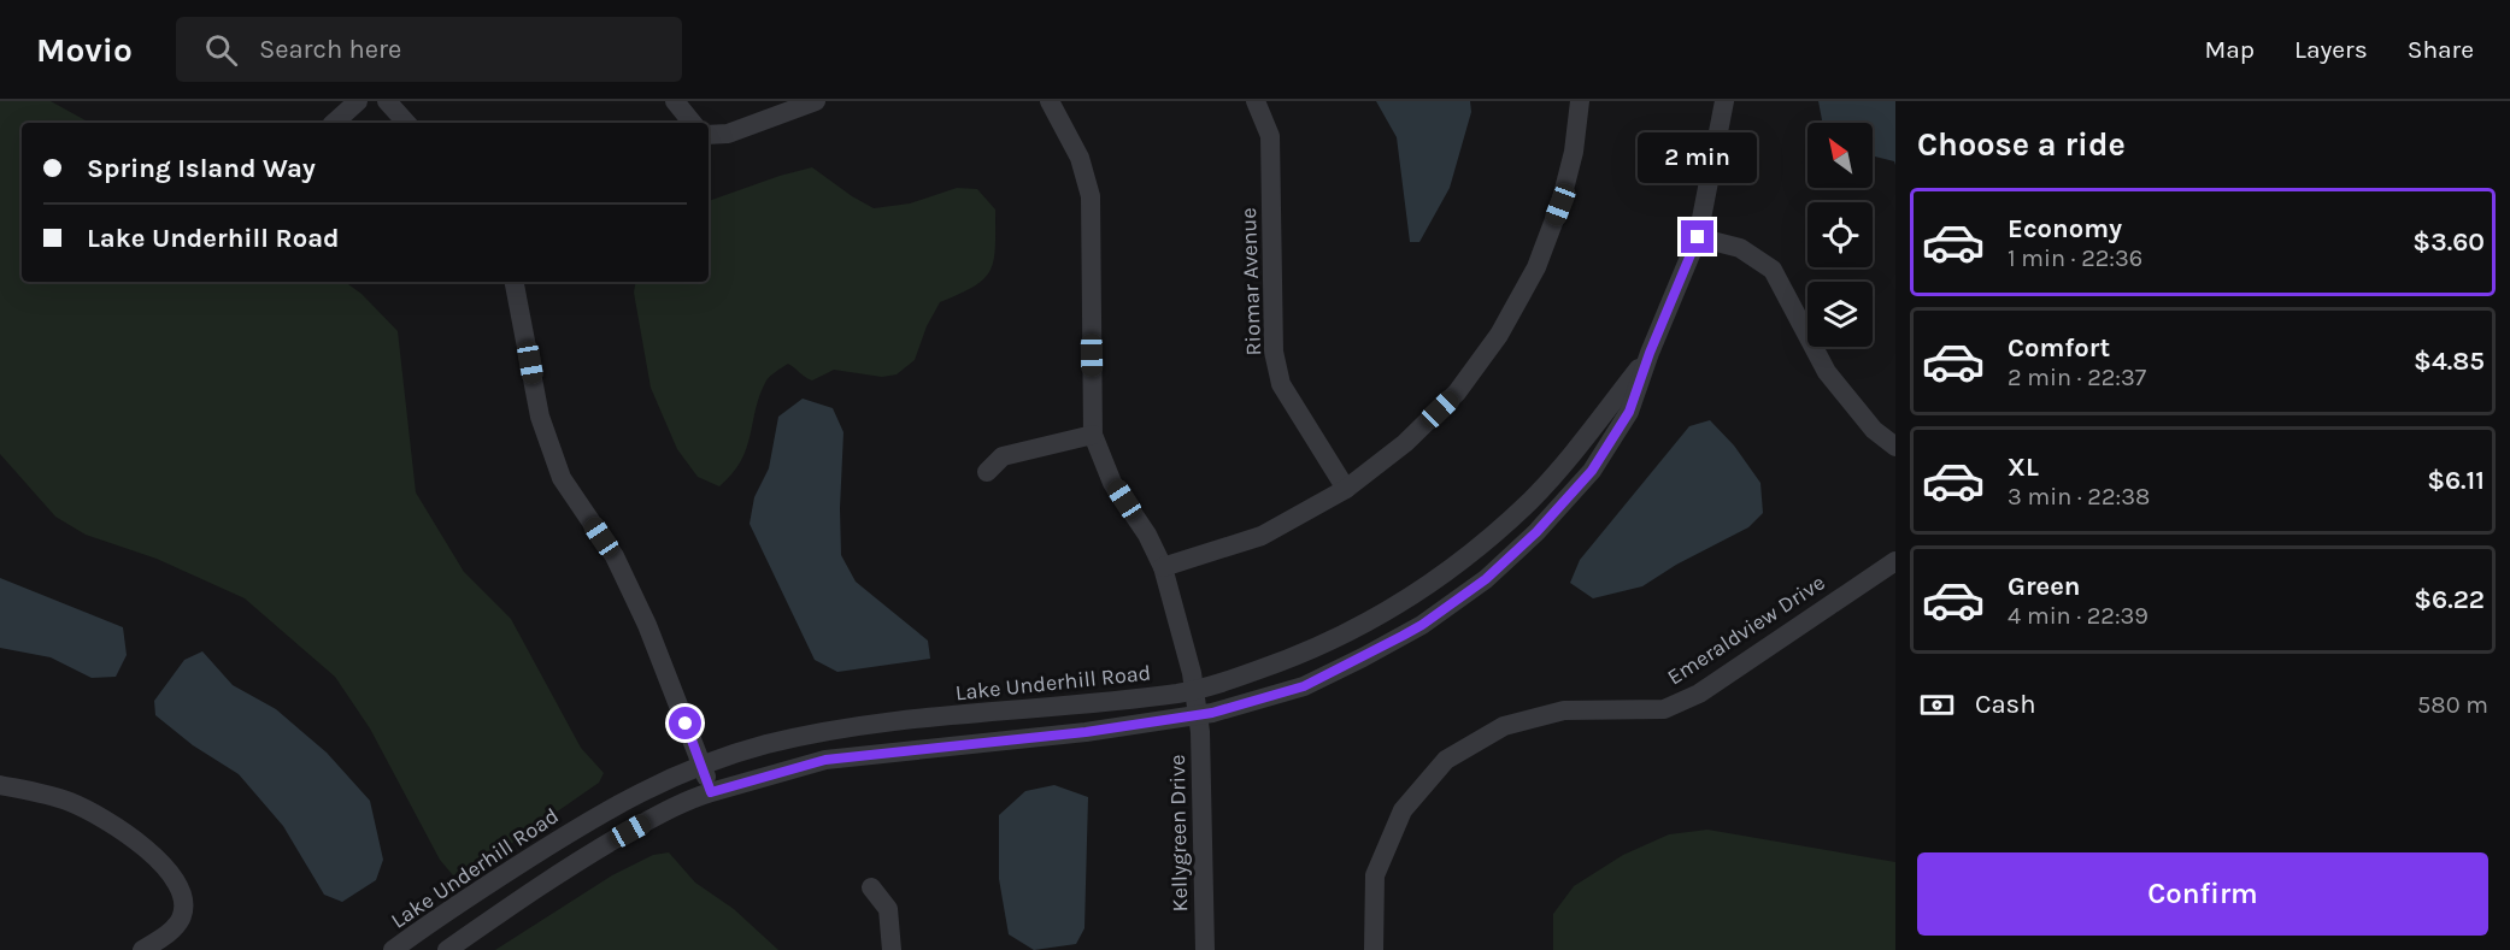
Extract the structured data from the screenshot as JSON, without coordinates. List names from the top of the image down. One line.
{"streets":{"street":["Riomar Avenue","Emeraldview Drive","Lake Underhill Road","Kellygreen Drive"]},"crossings":[["Lake Underhill Road","Kellygreen Drive"]],"north":"top left","page":{"header":"Movio","search":"Search here","nav":["Map","Layers","Share"],"heading":"Choose a ride","banner":["Spring Island Way","Lake Underhill Road"],"bubble":"2 min","list":[{"name":"Economy","note":"1 min · 22:36","value":"$3.60"},{"name":"Comfort","note":"2 min · 22:37","value":"$4.85"},{"name":"XL","note":"3 min · 22:38","value":"$6.11"},{"name":"Green","note":"4 min · 22:39","value":"$6.22"}],"pay":["Cash","580 m"],"buttons":"Confirm"}}
